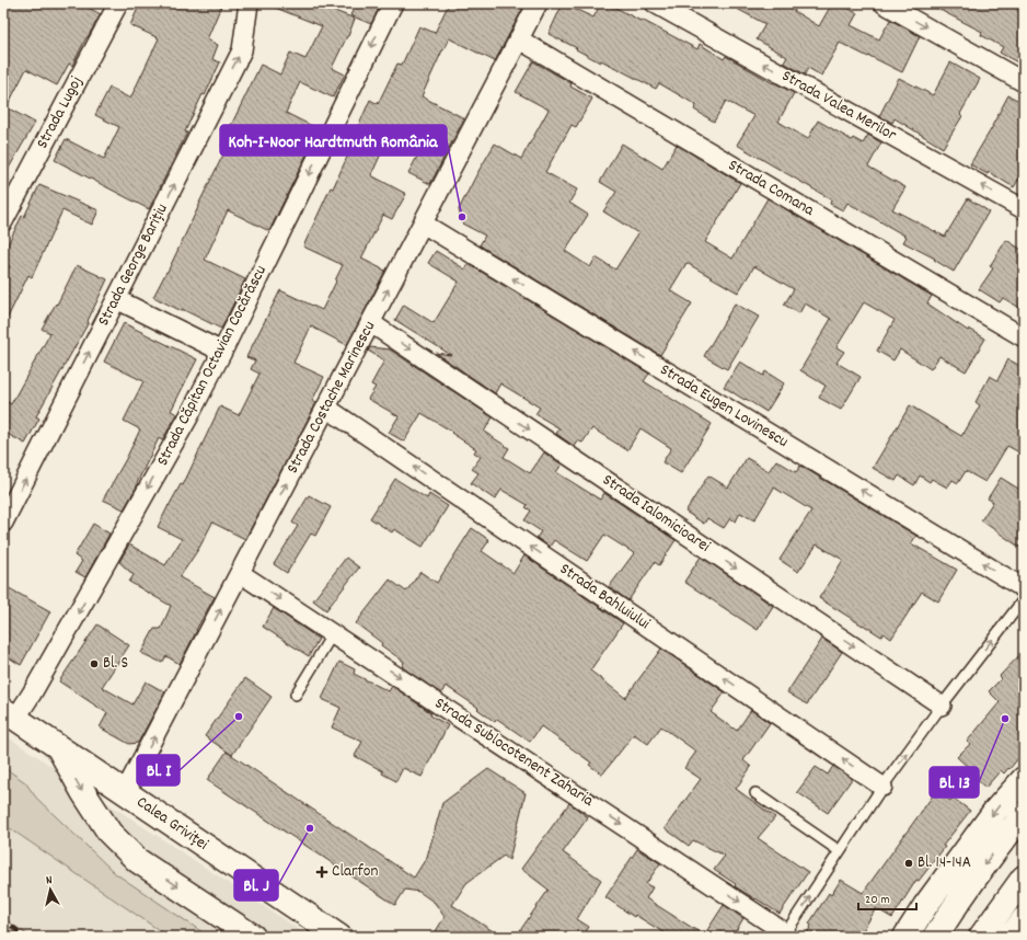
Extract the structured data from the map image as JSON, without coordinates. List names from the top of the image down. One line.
{"streets":{"main road":["Calea Griviței"],"street":["Strada Valea Merilor","Strada Lugoj","Strada Comana","Strada George Barițiu","Strada Căpitan Octavian Cocărăscu","Strada Costache Marinescu","Strada Eugen Lovinescu","Strada Ialomicioarei","Strada Bahluiului","Strada Sublocotenent Zaharia"]},"crossings":[["Strada Comana","Strada Costache Marinescu"],["Strada Căpitan Octavian Cocărăscu","Calea Griviței"],["Strada Costache Marinescu","Strada Eugen Lovinescu"],["Strada Costache Marinescu","Strada Ialomicioarei"],["Strada Costache Marinescu","Strada Bahluiului"],["Strada Costache Marinescu","Strada Sublocotenent Zaharia"],["Strada Costache Marinescu","Calea Griviței"]],"one_way":["Strada George Barițiu","Strada Căpitan Octavian Cocărăscu","Strada Costache Marinescu","Strada Eugen Lovinescu","Strada Ialomicioarei","Strada Bahluiului","Strada Sublocotenent Zaharia"],"places":{"other":["Koh-I-Noor Hardtmuth România","Bl. S","Bl. I","Bl. 13","Bl. J","Bl. 14-14A"],"health":["Clarfon"]},"scale_bar":"20 m","north":"top"}
